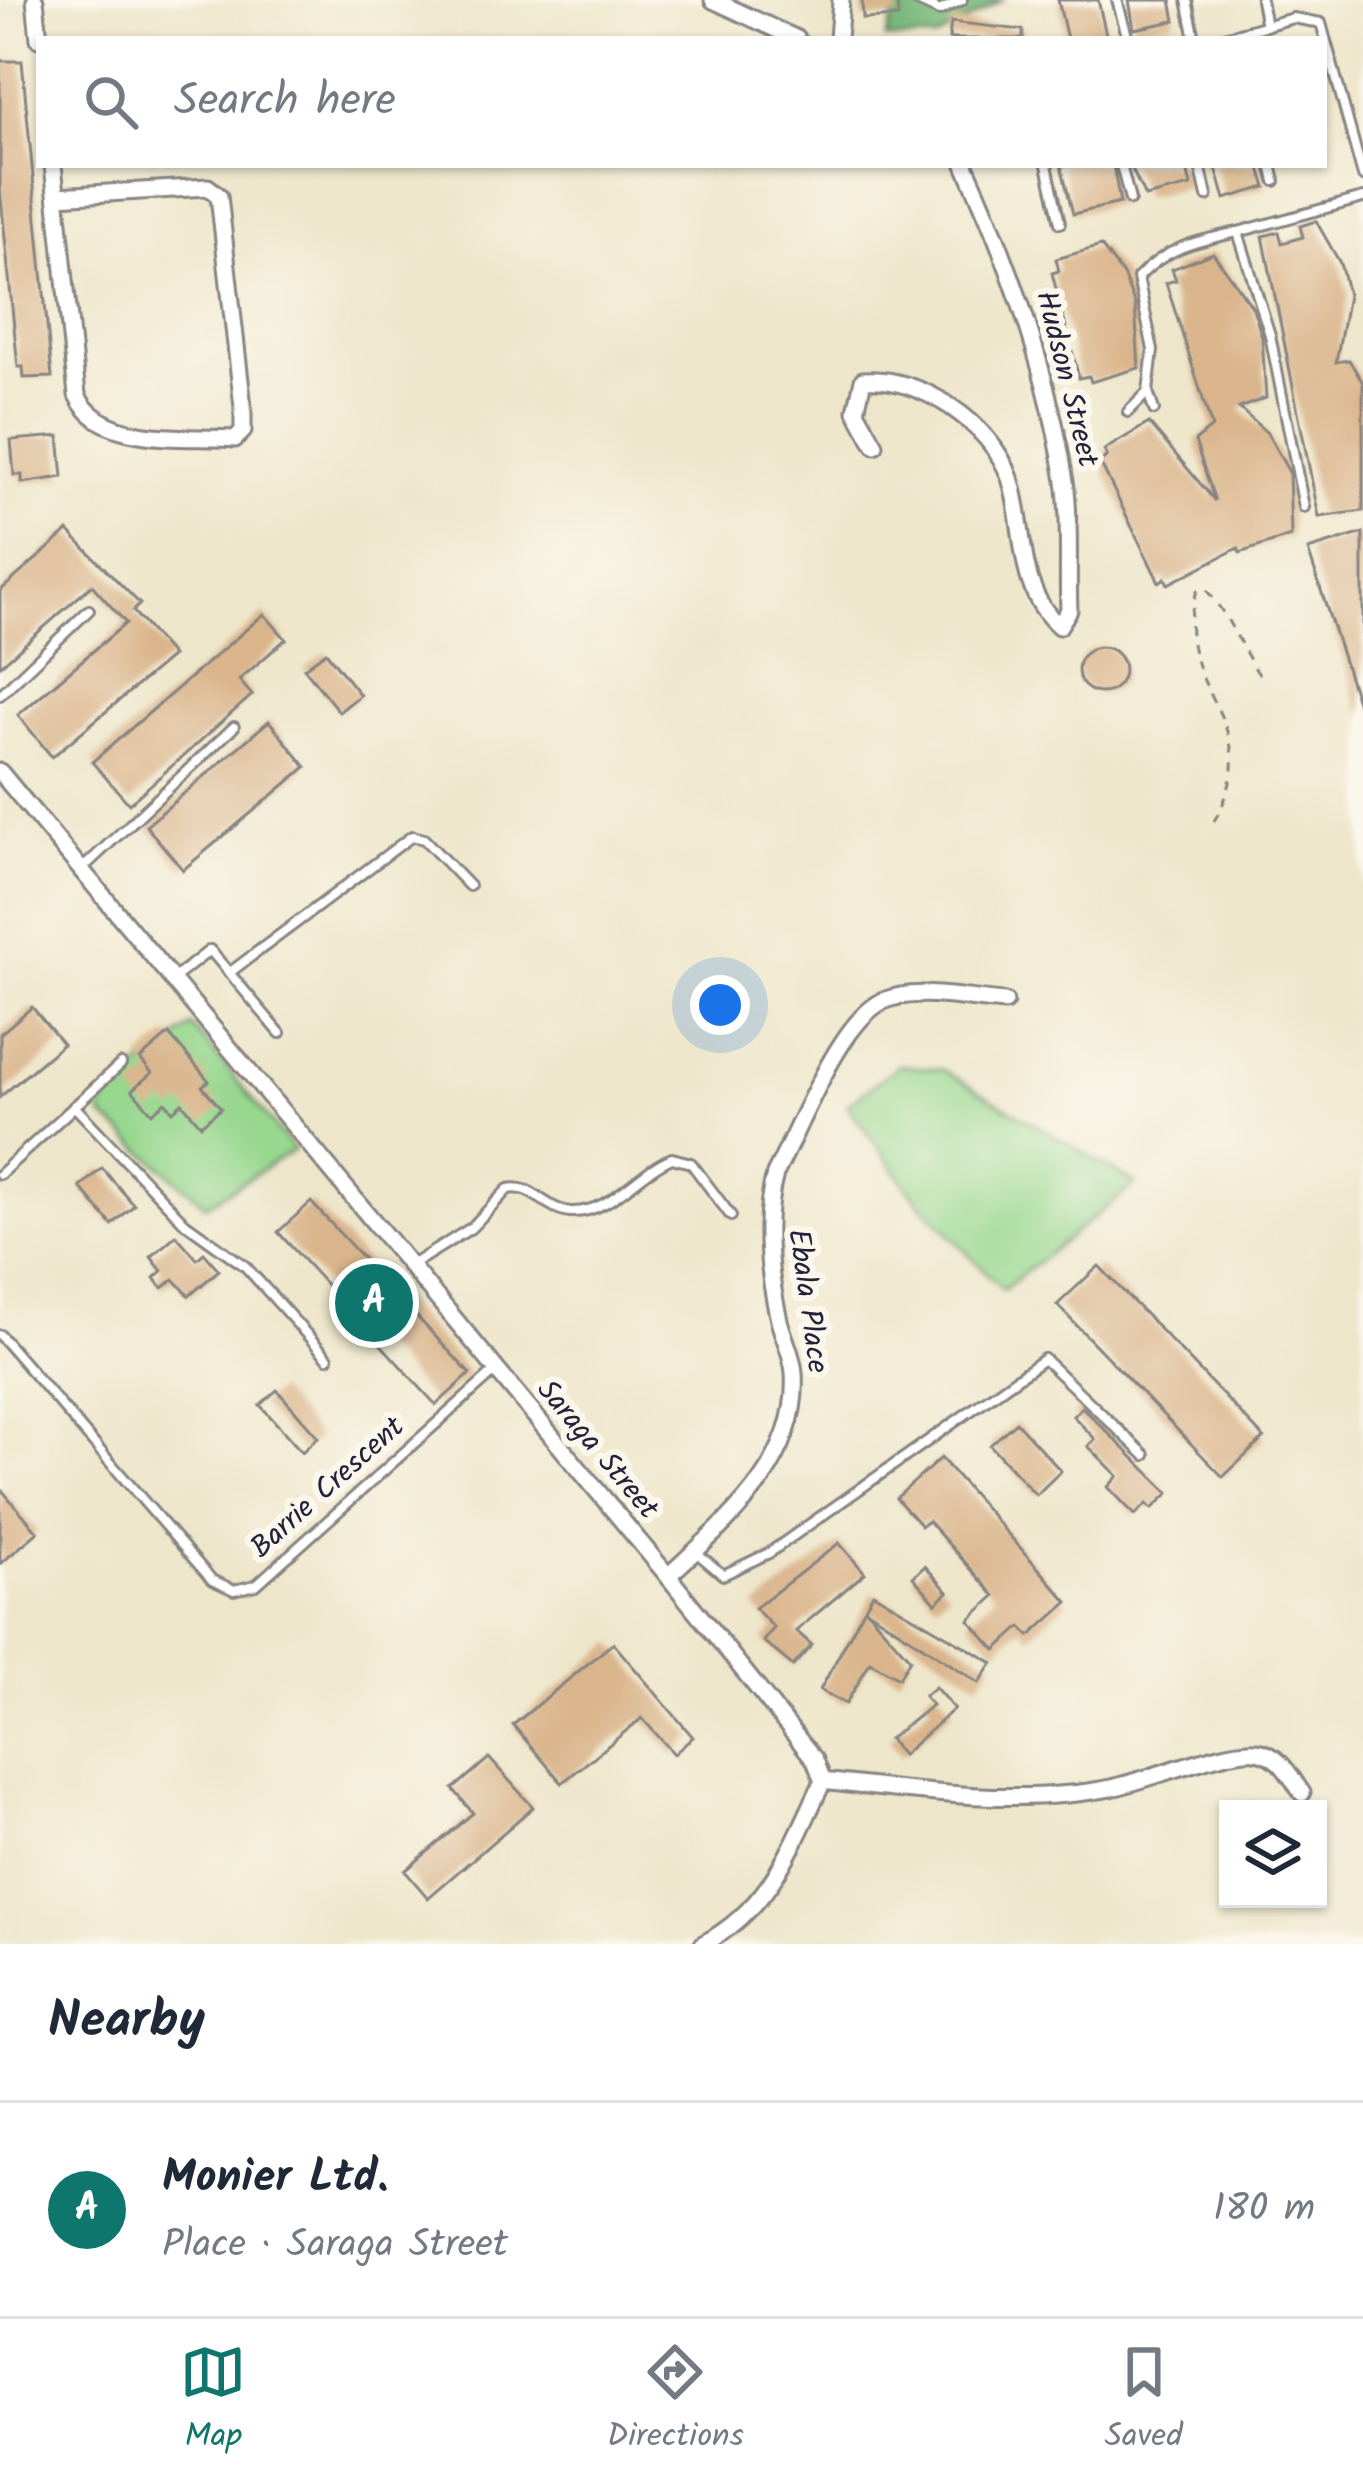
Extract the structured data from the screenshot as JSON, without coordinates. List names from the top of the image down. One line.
{"streets":{"street":["Hudson Street","Ebala Place","Saraga Street"],"lane":["Barrie Crescent"]},"crossings":[["Ebala Place","Saraga Street"],["Saraga Street","Barrie Crescent"]],"page":{"search":"Search here","pins":"A","heading":"Nearby","list":[{"mark":"A","name":"Monier Ltd.","note":"Place · Saraga Street","value":"180 m"}],"nav":["Map","Directions","Saved"]}}
